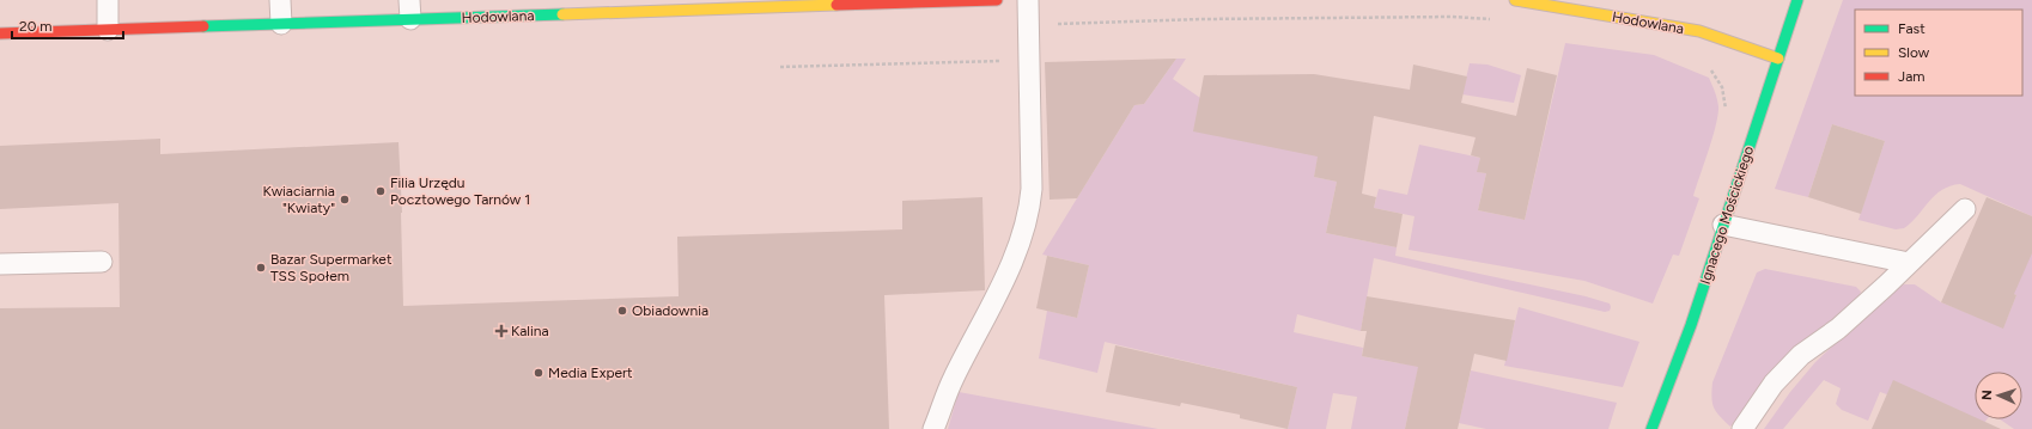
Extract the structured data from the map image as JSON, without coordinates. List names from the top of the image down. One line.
{"streets":{"street":["Hodowlana","Ignacego Mościckiego"]},"crossings":[["Hodowlana","Ignacego Mościckiego"]],"places":{"other":["Filia Urzędu Pocztowego Tarnów 1","Kwiaciarnia \"Kwiaty\"","Bazar Supermarket TSS Społem","Obiadownia","Media Expert"],"health":["Kalina"]},"legend":["Fast","Slow","Jam"],"scale_bar":"20 m","north":"left"}
